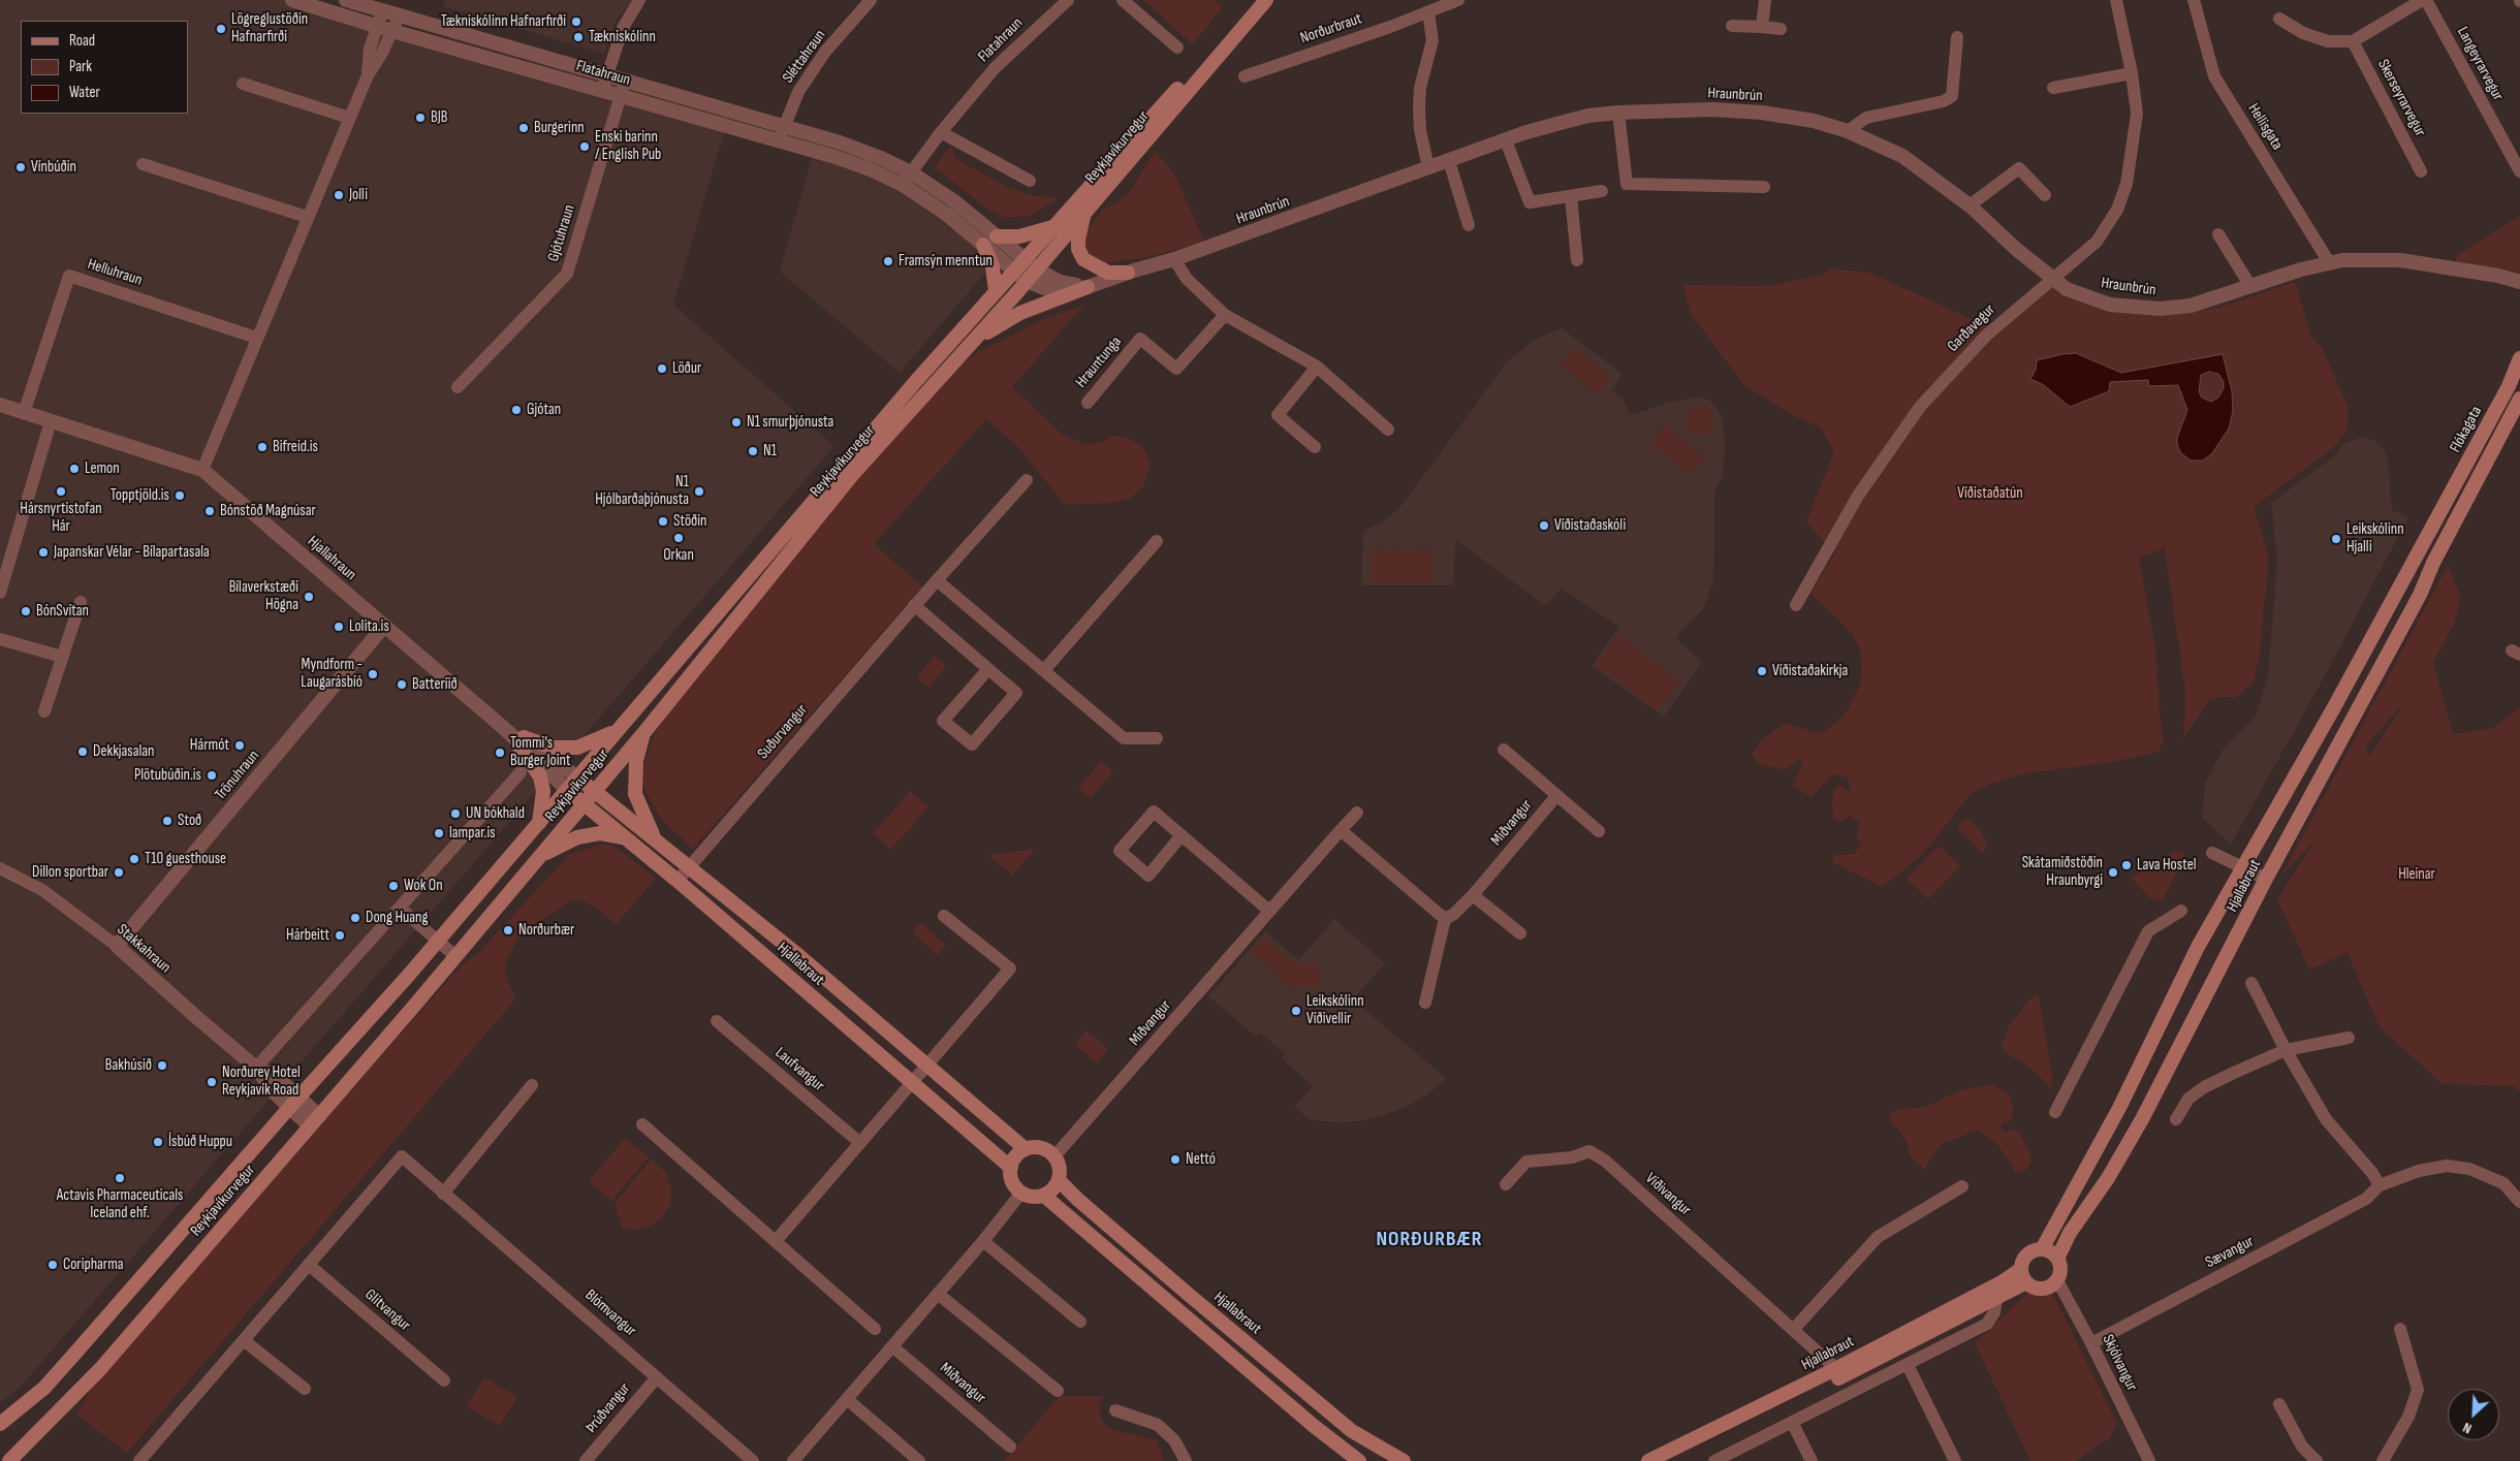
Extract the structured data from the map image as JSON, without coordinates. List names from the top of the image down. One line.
{"streets":{"main road":["Reykjavíkurvegur","Flókagata","Hjallabraut"],"street":["Norðurbraut","Flatahraun","Sléttahraun","Langeyrarvegur","Hraunbrún","Skerseyrarvegur","Hellisgata","Gjótuhraun","Helluhraun","Garðavegur","Hrauntunga","Hjallahraun","Suðurvangur","Trönuhraun","Miðvangur","Stakkahraun","Laufvangur","Víðivangur","Sævangur","Glitvangur","Blómvangur","Skjólvangur","Þrúðvangur"]},"crossings":[["Flatahraun","Sléttahraun"],["Flatahraun","Reykjavíkurvegur"],["Flatahraun","Gjótuhraun"],["Hraunbrún","Hellisgata"],["Hraunbrún","Garðavegur"],["Reykjavíkurvegur","Hjallahraun"],["Reykjavíkurvegur","Hjallabraut"],["Reykjavíkurvegur","Stakkahraun"],["Helluhraun","Hjallahraun"],["Flókagata","Hjallabraut"],["Hjallahraun","Trönuhraun"],["Hjallahraun","Hjallabraut"],["Suðurvangur","Hjallabraut"],["Trönuhraun","Stakkahraun"],["Miðvangur","Hjallabraut"],["Hjallabraut","Víðivangur"],["Hjallabraut","Skjólvangur"],["Sævangur","Skjólvangur"],["Glitvangur","Blómvangur"],["Blómvangur","Þrúðvangur"]],"districts":["NORÐURBÆR"],"parks":["Víðistaðatún","Hleinar"],"places":["Tækniskólinn Hafnarfirði","Lögreglustöðin Hafnarfirði","Tækniskólinn","BJB","Burgerinn","Enski barinn / English Pub","Vínbúðin","Jolli","Framsýn menntun","Löður","Gjótan","N1 smurþjónusta","Bifreid.is","N1","Lemon","Hársnyrtistofan Hár","N1 Hjólbarðaþjónusta","Topptjöld.is","Bónstöð Magnúsar","Stöðin","Víðistaðaskóli","Orkan","Leikskólinn Hjalli","Japanskar Vélar - Bílapartasala","Bílaverkstæði Högna","BónSvítan","Lolita.is","Víðistaðakirkja","Myndform - Laugarásbíó","Batteríið","Hármót","Dekkjasalan","Tommi's Burger Joint","Plötubúðin.is","UN bókhald","Stoð","lampar.is","T10 guesthouse","Lava Hostel","Dillon sportbar","Skátamiðstöðin Hraunbyrgi","Wok On","Dong Huang","Norðurbær","Hárbeitt","Leikskólinn Víðivellir","Bakhúsið","Norðurey Hotel Reykjavík Road","Ísbúð Huppu","Nettó","Actavis Pharmaceuticals Iceland ehf.","Coripharma"],"legend":["Road","Park","Water"],"north":"bottom left"}
